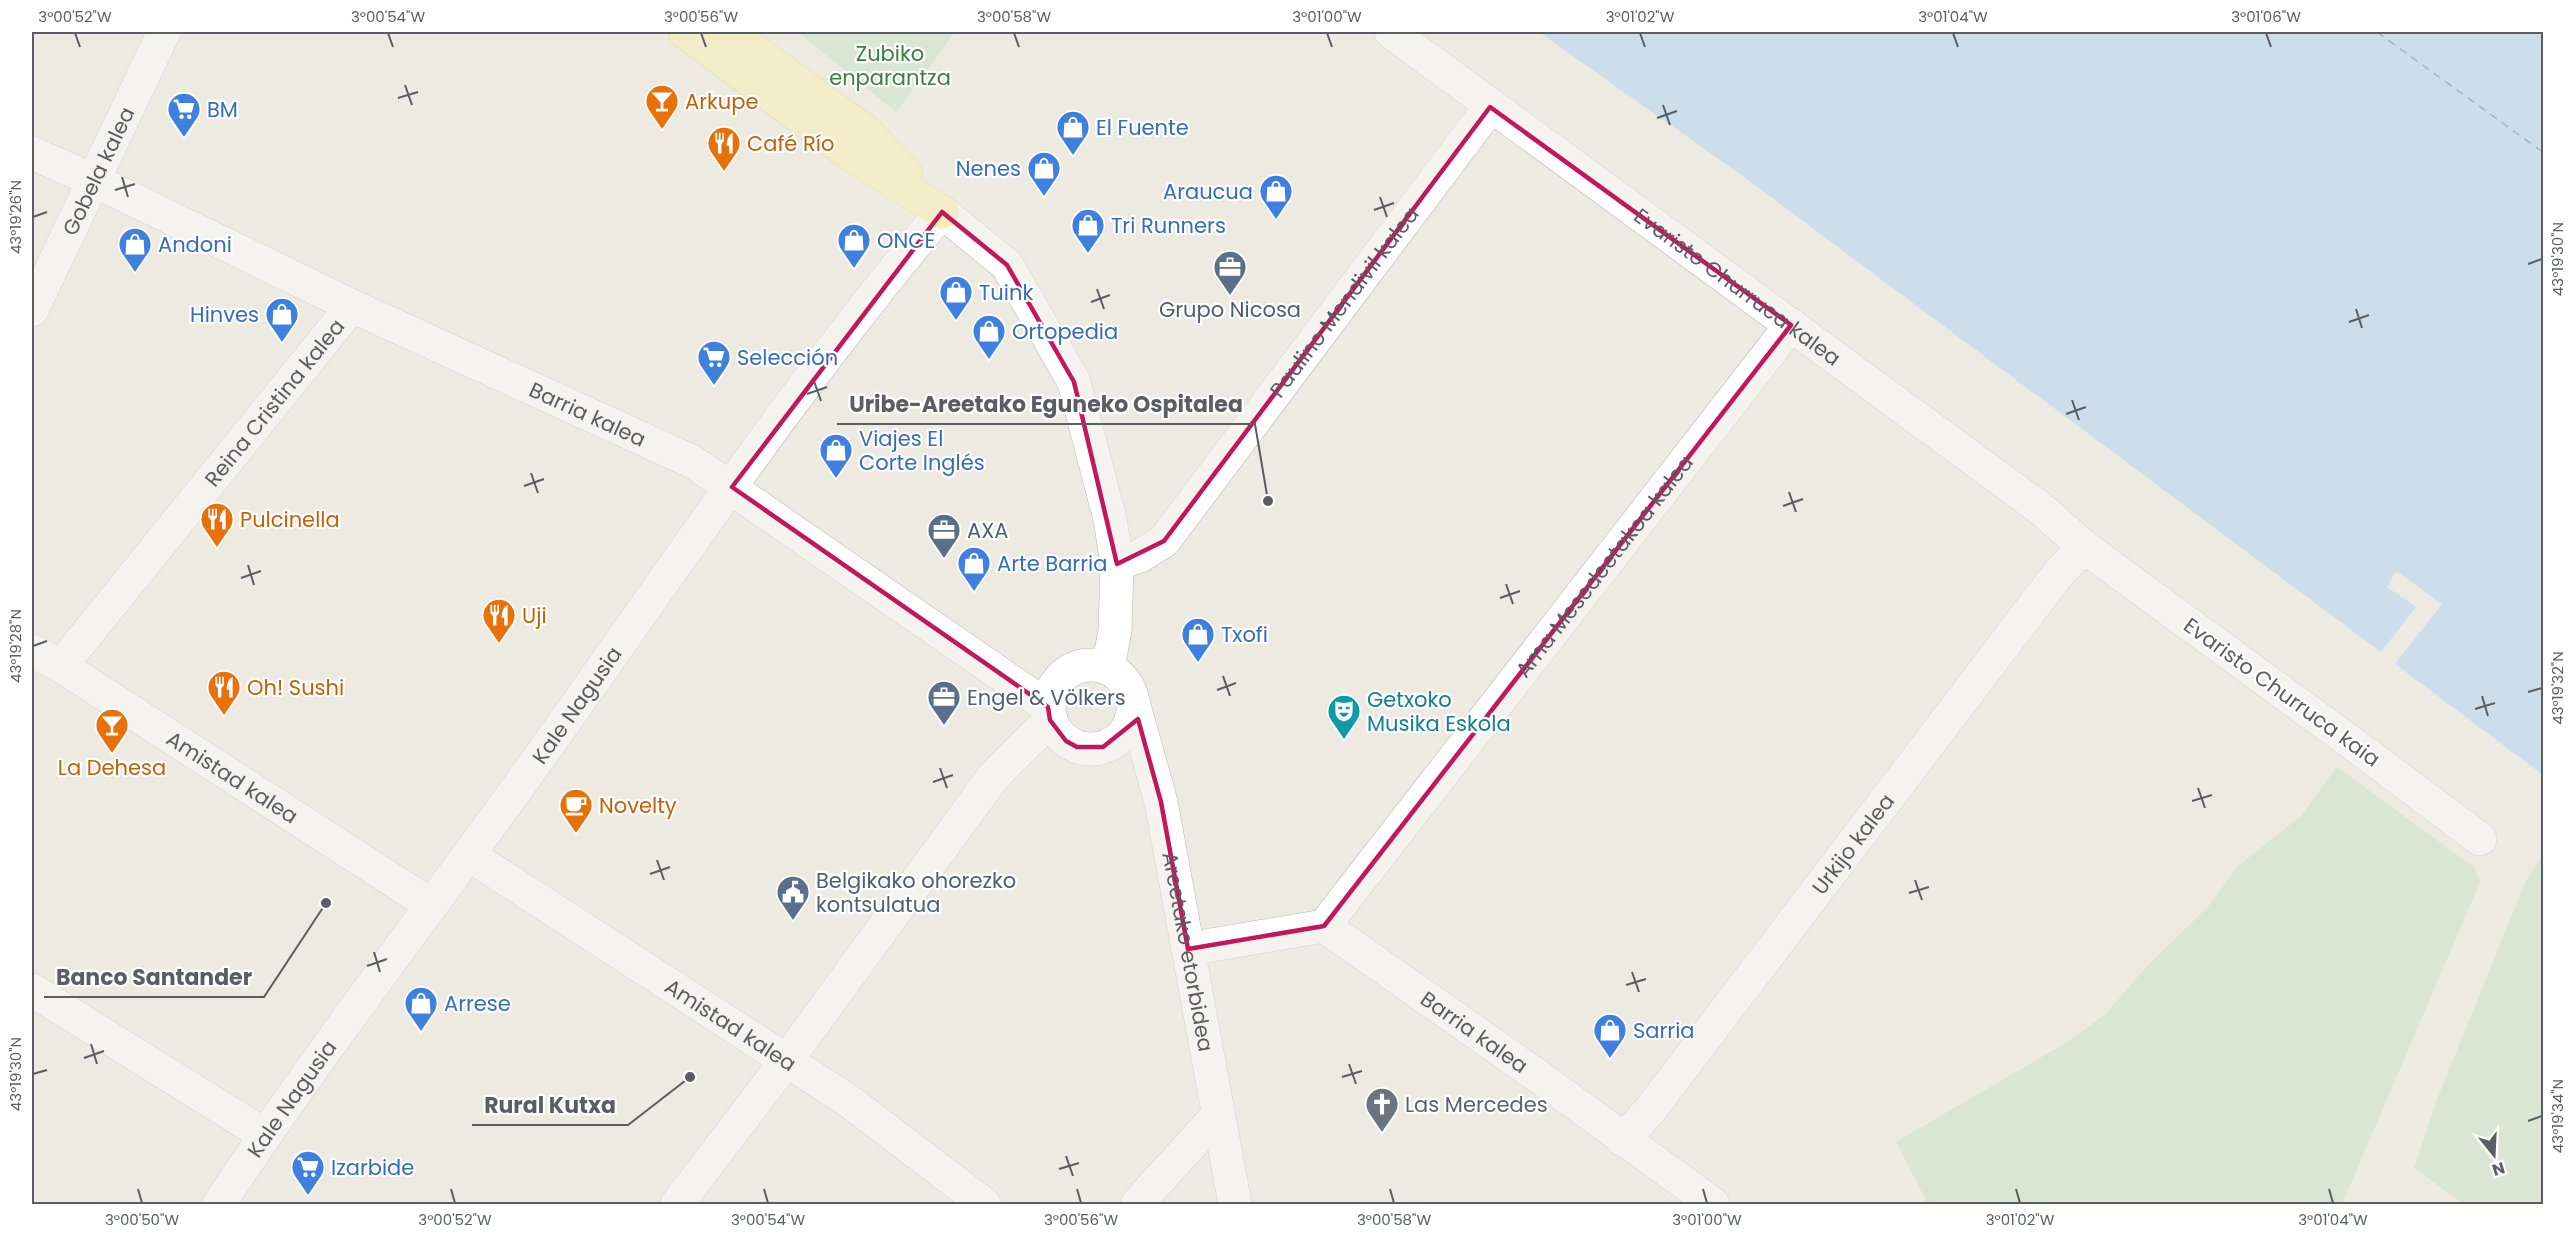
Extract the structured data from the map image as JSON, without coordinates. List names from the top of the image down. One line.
{"streets":{"street":["Gobela kalea","Evaristo Churruca kalea","Paulino Mendivil kalea","Reina Cristina kalea","Barria kalea","Ama Mesedeetakoa kalea","Evaristo Churruca kaia","Kale Nagusia","Amistad kalea","Urkijo kalea","Areetako etorbidea"]},"crossings":[["Gobela kalea","Barria kalea"],["Evaristo Churruca kalea","Paulino Mendivil kalea"],["Evaristo Churruca kalea","Ama Mesedeetakoa kalea"],["Evaristo Churruca kalea","Evaristo Churruca kaia"],["Evaristo Churruca kalea","Urkijo kalea"],["Reina Cristina kalea","Barria kalea"],["Reina Cristina kalea","Amistad kalea"],["Barria kalea","Ama Mesedeetakoa kalea"],["Barria kalea","Kale Nagusia"],["Barria kalea","Urkijo kalea"],["Barria kalea","Areetako etorbidea"],["Evaristo Churruca kaia","Urkijo kalea"],["Kale Nagusia","Amistad kalea"]],"parks":["Zubiko enparantza"],"places":{"bar":["Arkupe","La Dehesa"],"supermarket":["BM","Selección","Izarbide"],"shop":["El Fuente","Nenes","Araucua","Tri Runners","ONCE","Andoni","Tuink","Hinves","Ortopedia","Viajes El Corte Inglés","Arte Barria","Txofi","Arrese","Sarria"],"restaurant":["Café Río","Pulcinella","Uji","Oh! Sushi"],"office":["Grupo Nicosa","AXA","Engel & Völkers"],"other":["Uribe-Areetako Eguneko Ospitalea","Banco Santander","Rural Kutxa"],"theatre":["Getxoko Musika Eskola"],"cafe":["Novelty"],"public building":["Belgikako ohorezko kontsulatua"],"church":["Las Mercedes"]},"north":"bottom","coordinates":["3°00'52\"W","3°00'54\"W","3°00'56\"W","3°00'58\"W","3°01'00\"W","3°01'02\"W","3°01'04\"W","3°01'06\"W","43°19'26\"N","43°19'30\"N","43°19'28\"N","43°19'32\"N","43°19'34\"N","3°00'50\"W"]}
